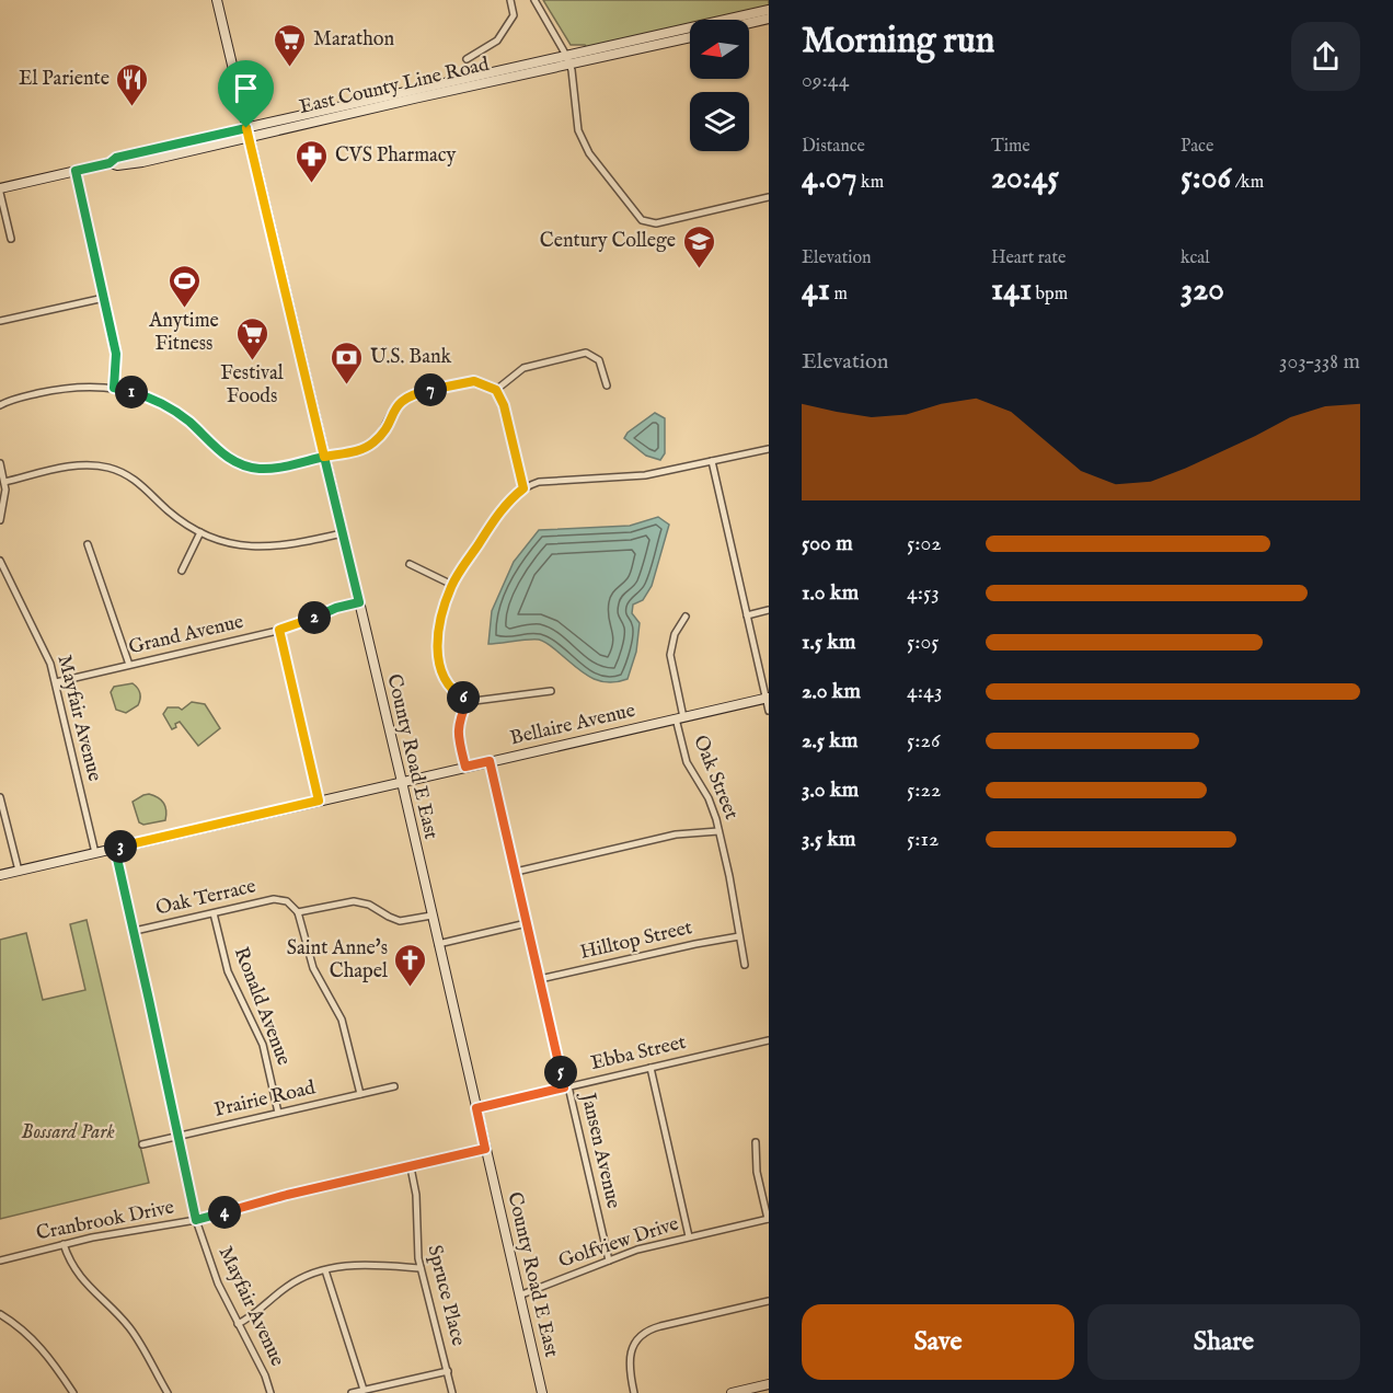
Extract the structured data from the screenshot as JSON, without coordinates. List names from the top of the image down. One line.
{"streets":{"main road":["East County Line Road","Bellaire Avenue","County Road E East"],"street":["Grand Avenue","Mayfair Avenue","Oak Street","Oak Terrace","Hilltop Street","Ronald Avenue","Ebba Street","Prairie Road","Jansen Avenue","Cranbrook Drive","Golfview Drive","Spruce Place"]},"crossings":[["East County Line Road","County Road E East"],["Grand Avenue","Mayfair Avenue"],["Grand Avenue","County Road E East"],["Mayfair Avenue","Bellaire Avenue"],["Mayfair Avenue","Oak Terrace"],["Mayfair Avenue","Prairie Road"],["Mayfair Avenue","Cranbrook Drive"],["Bellaire Avenue","County Road E East"],["Bellaire Avenue","Oak Street"],["Bellaire Avenue","Jansen Avenue"],["County Road E East","Ebba Street"],["County Road E East","Cranbrook Drive"],["County Road E East","Golfview Drive"],["Oak Street","Hilltop Street"],["Oak Terrace","Ronald Avenue"],["Hilltop Street","Jansen Avenue"],["Ronald Avenue","Prairie Road"],["Ebba Street","Jansen Avenue"],["Jansen Avenue","Golfview Drive"],["Cranbrook Drive","Spruce Place"]],"parks":["Bossard Park"],"places":{"supermarket":["Marathon","Festival Foods"],"restaurant":["El Pariente"],"pharmacy":["CVS Pharmacy"],"school or university":["Century College"],"sports":["Anytime Fitness"],"bank":["U.S. Bank"],"church":["Saint Anne's Chapel"]},"north":"left","page":{"heading":["Morning run","09:44"],"stats":[["Distance","4.07 km"],["Time","20:45"],["Pace","5:06 /km"],["Elevation","41 m"],["Heart rate","141 bpm"],["kcal","320"]],"chart":["Elevation","303–338 m"],"pins":["7","1","2","6","3","5","4"],"list":[{"name":"500 m","note":"5:02"},{"name":"1.0 km","note":"4:53"},{"name":"1.5 km","note":"5:05"},{"name":"2.0 km","note":"4:43"},{"name":"2.5 km","note":"5:26"},{"name":"3.0 km","note":"5:22"},{"name":"3.5 km","note":"5:12"}],"buttons":["Save","Share"]}}
